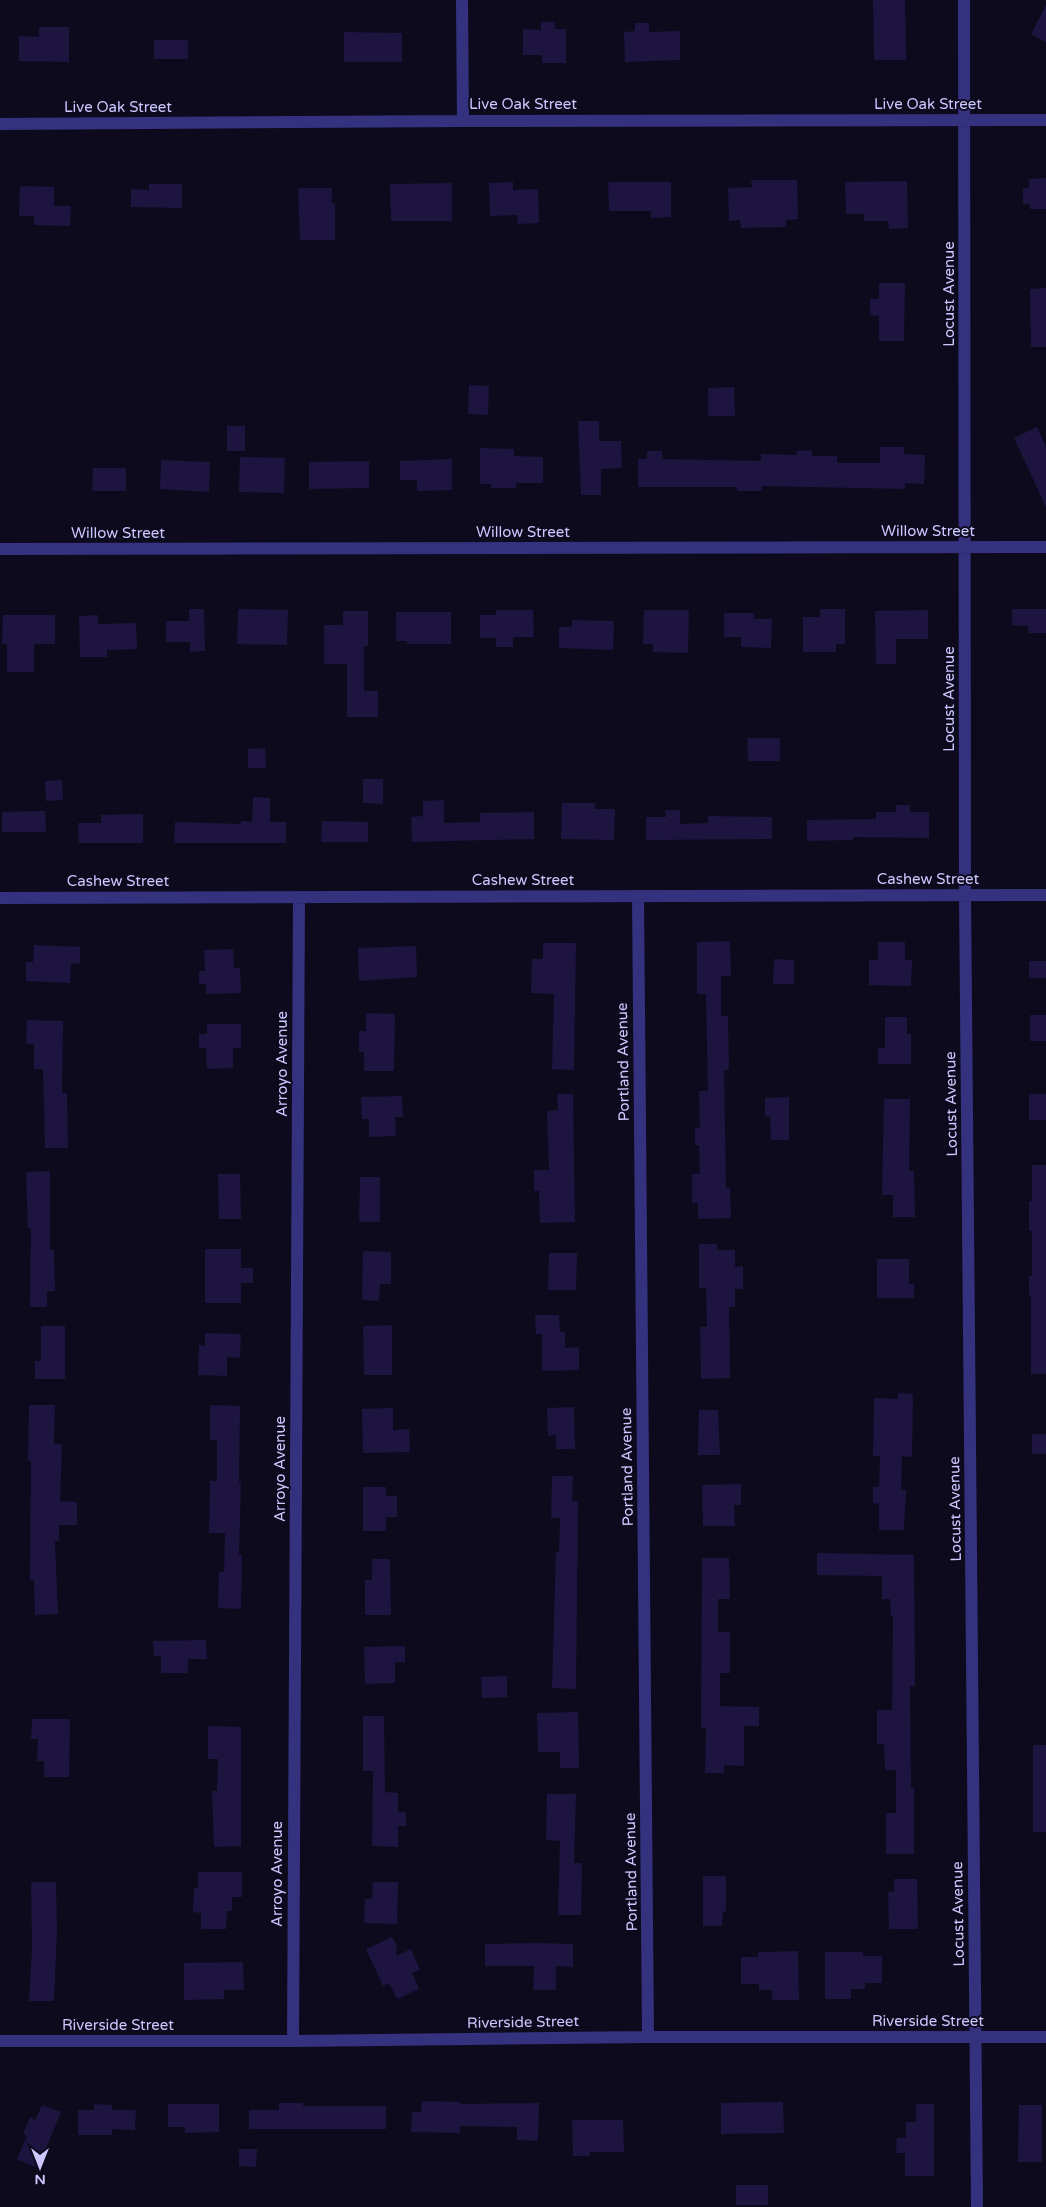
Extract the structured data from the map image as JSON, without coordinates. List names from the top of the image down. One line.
{"streets":{"street":["Live Oak Street","Locust Avenue","Willow Street","Cashew Street","Portland Avenue","Arroyo Avenue","Riverside Street"]},"crossings":[["Live Oak Street","Locust Avenue"],["Locust Avenue","Willow Street"],["Locust Avenue","Cashew Street"],["Locust Avenue","Riverside Street"],["Cashew Street","Portland Avenue"],["Cashew Street","Arroyo Avenue"],["Portland Avenue","Riverside Street"],["Arroyo Avenue","Riverside Street"]],"north":"bottom"}
